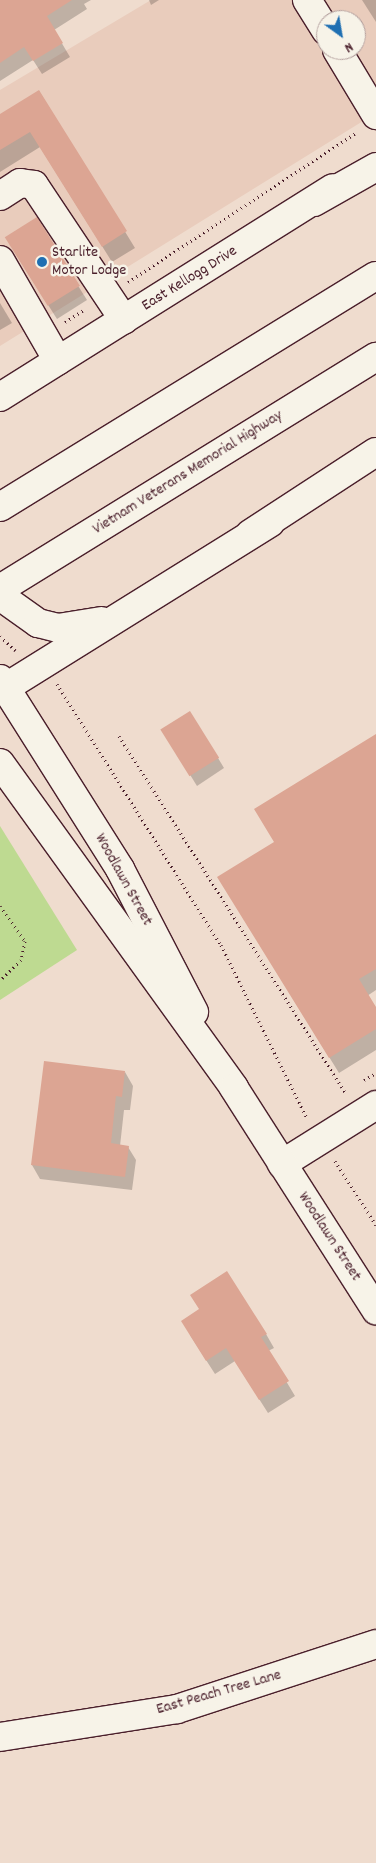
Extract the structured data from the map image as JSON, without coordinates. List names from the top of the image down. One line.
{"streets":{"main road":["East Kellogg Drive","Vietnam Veterans Memorial Highway","Woodlawn Street","East Peach Tree Lane"]},"places":["Starlite Motor Lodge"],"north":"bottom right"}
